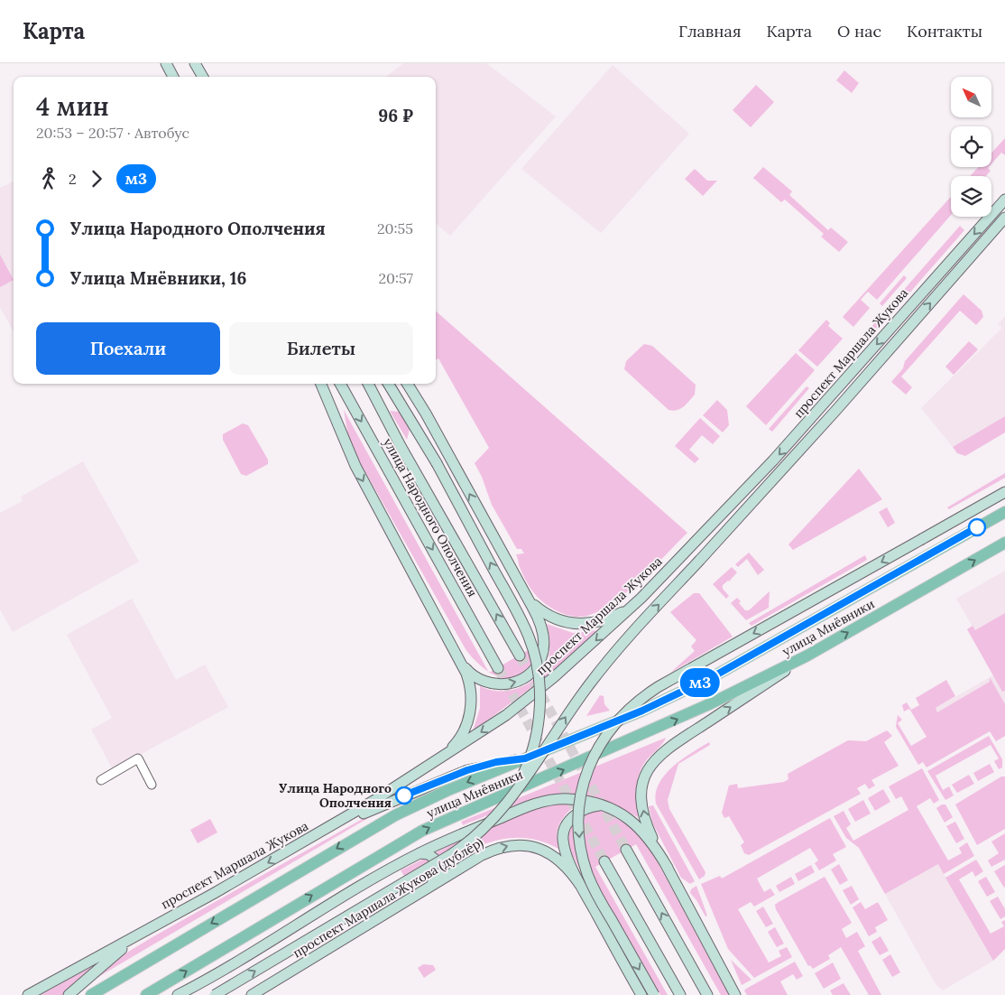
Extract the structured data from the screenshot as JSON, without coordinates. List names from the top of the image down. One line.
{"streets":{"main road":["проспект Маршала Жукова","улица Народного Ополчения","улица Мнёвники","проспект Маршала Жукова (дублёр)"]},"places":["Улица Народного Ополчения"],"lines":["bus line м3"],"north":"top left","page":{"header":"Карта","nav":["Главная","Карта","О нас","Контакты"],"on_map":"м3","heading":["4 мин","20:53 – 20:57 · Автобус","96 ₽"],"legs":["2","м3"],"list":[{"name":"Улица Народного Ополчения","value":"20:55"},{"name":"Улица Мнёвники, 16","value":"20:57"}],"buttons":["Поехали","Билеты"]}}
